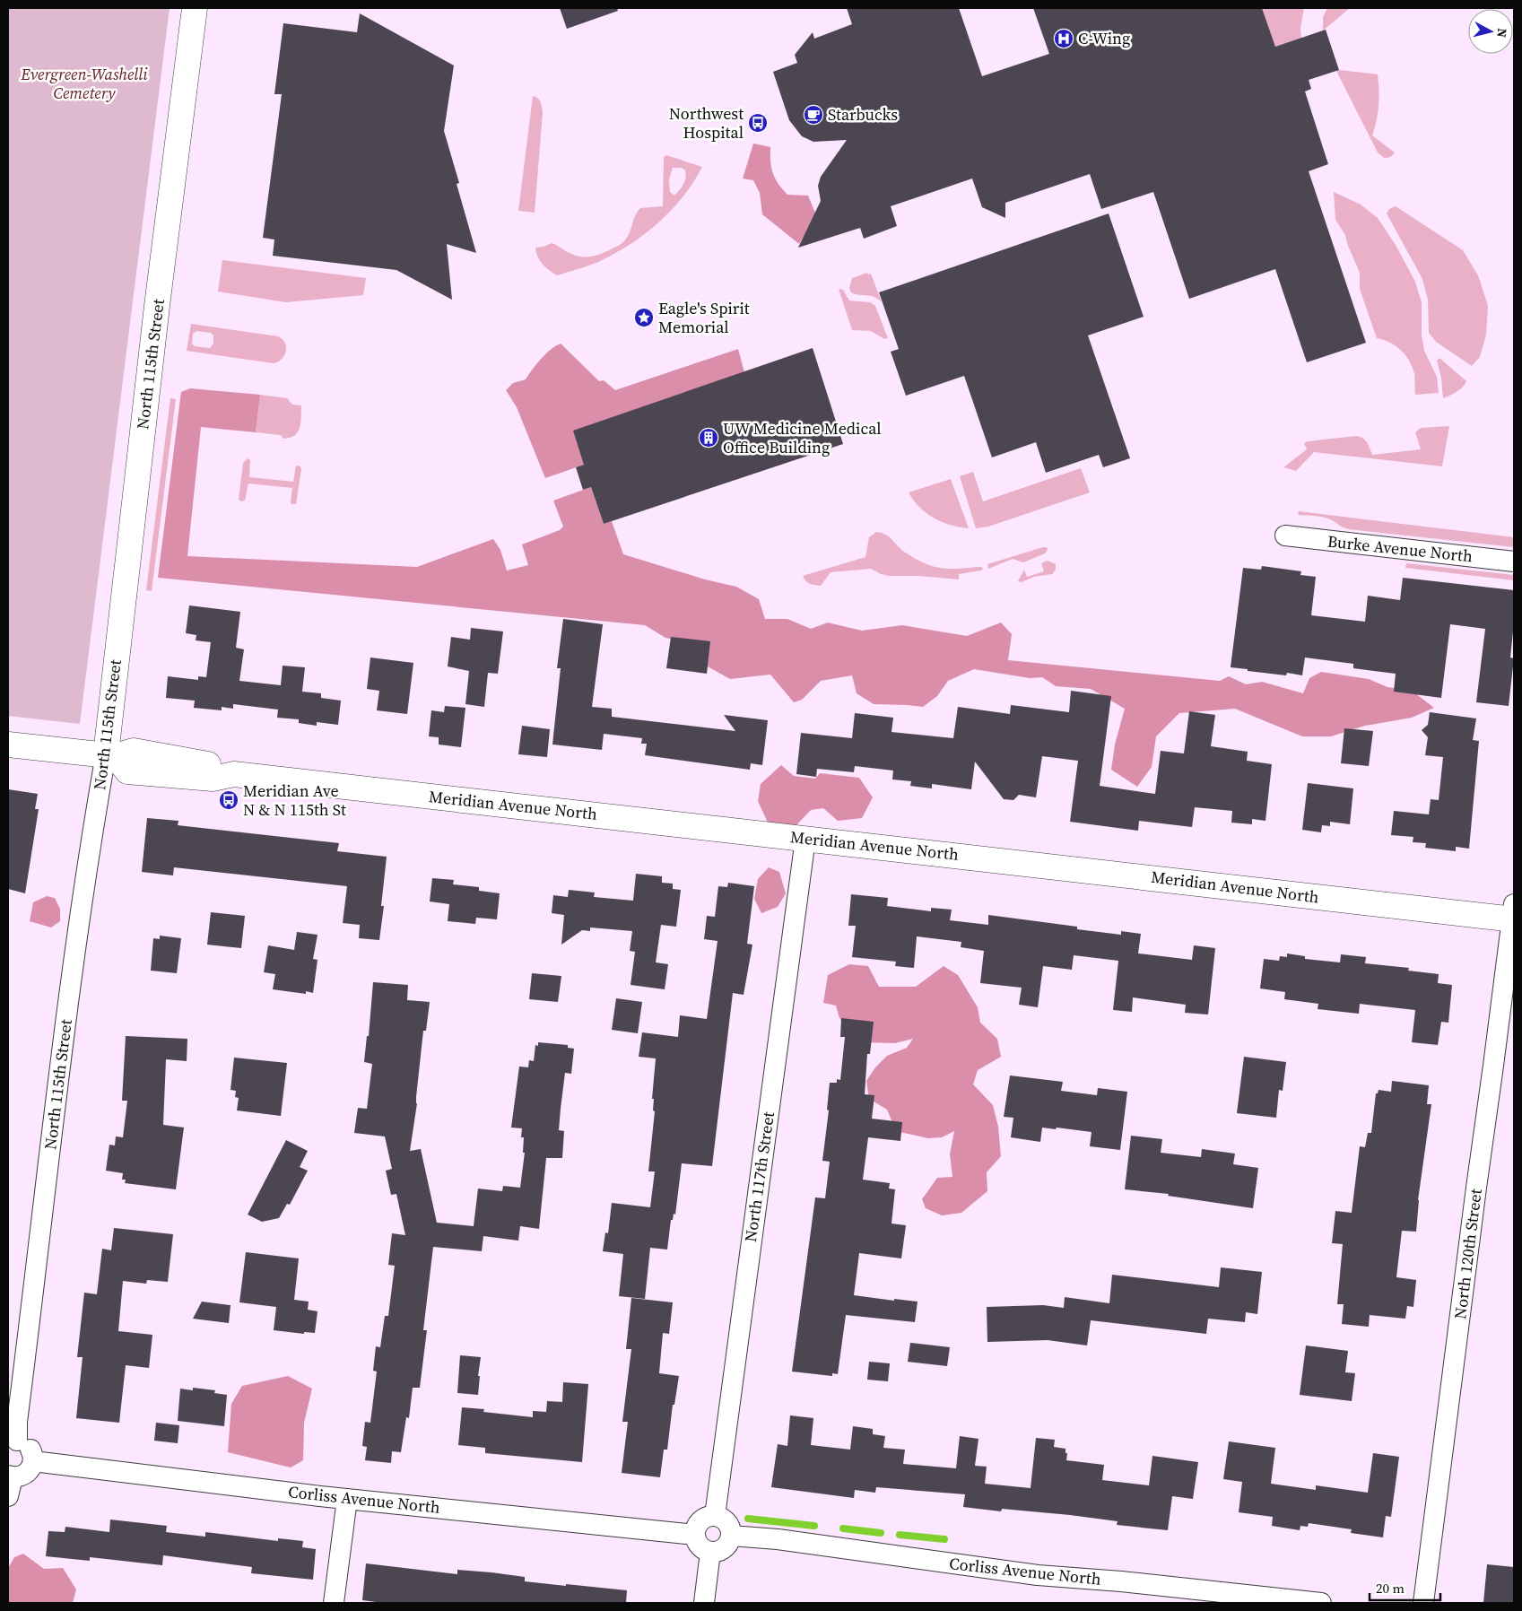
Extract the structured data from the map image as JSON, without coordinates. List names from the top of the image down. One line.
{"streets":{"street":["North 115th Street","Burke Avenue North","Meridian Avenue North","North 117th Street","North 120th Street","Corliss Avenue North"]},"crossings":[["North 115th Street","Meridian Avenue North"],["Meridian Avenue North","North 117th Street"],["Meridian Avenue North","North 120th Street"],["North 117th Street","Corliss Avenue North"]],"parks":["Evergreen-Washelli Cemetery"],"places":{"hospital":["C-Wing"],"cafe":["Starbucks"],"bus stop":["Northwest Hospital","Meridian Ave N & N 115th St"],"place":["Eagle's Spirit Memorial"],"building":["UW Medicine Medical Office Building"]},"scale_bar":"20 m","north":"right"}
